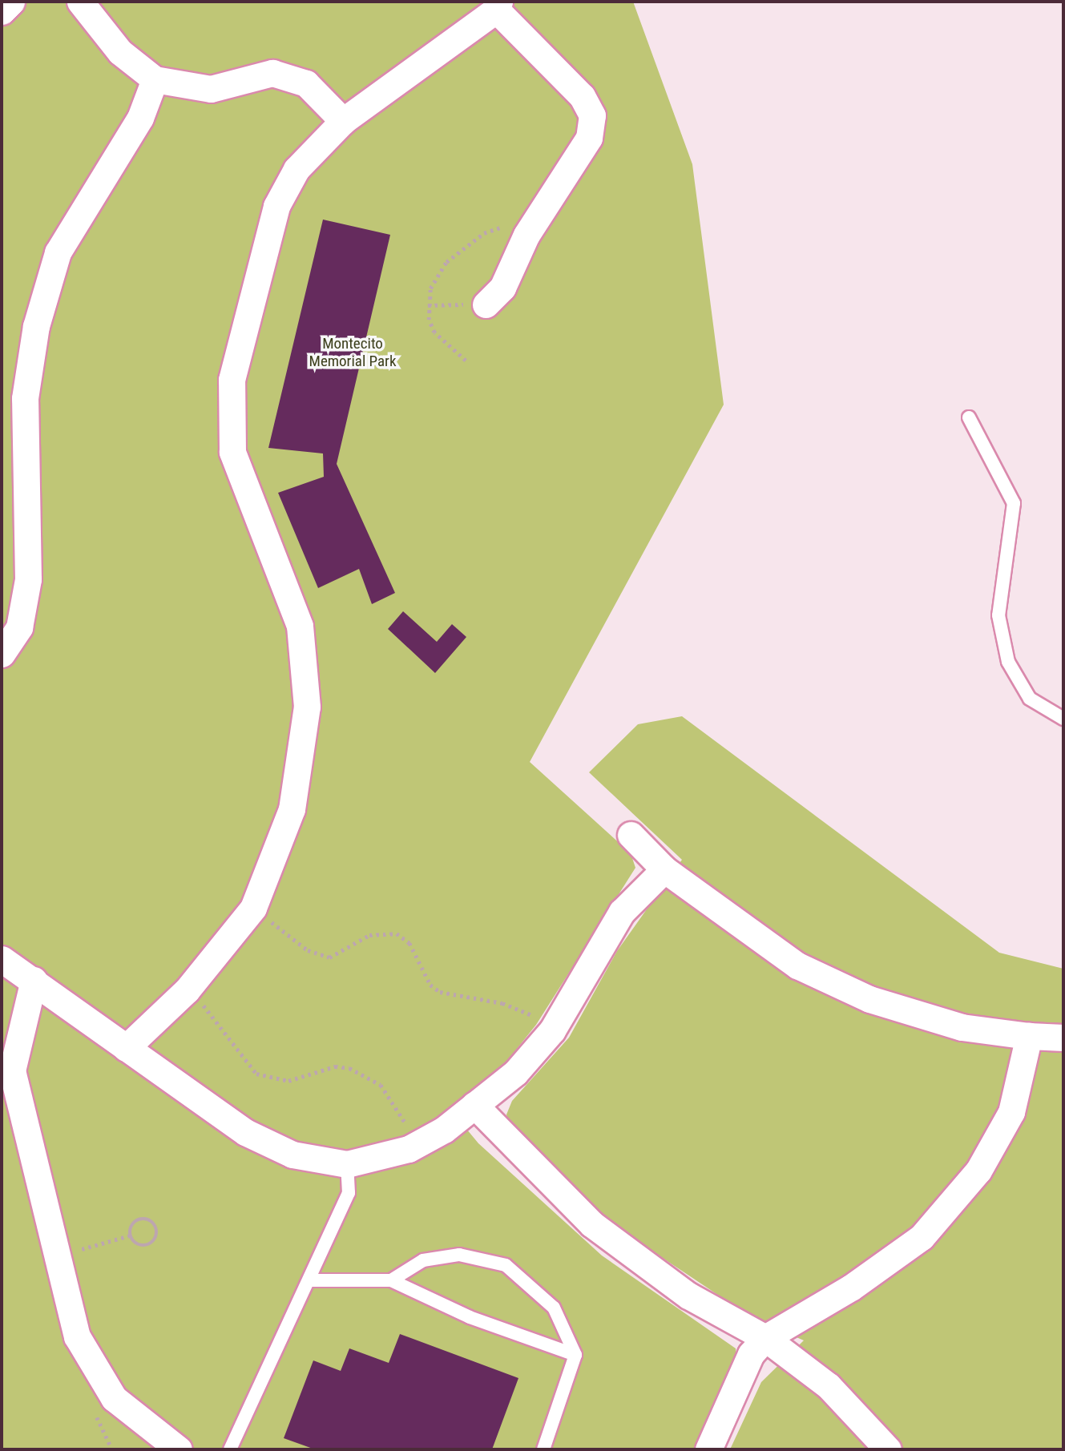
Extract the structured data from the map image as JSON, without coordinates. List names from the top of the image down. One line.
{"parks":["Montecito Memorial Park"]}
